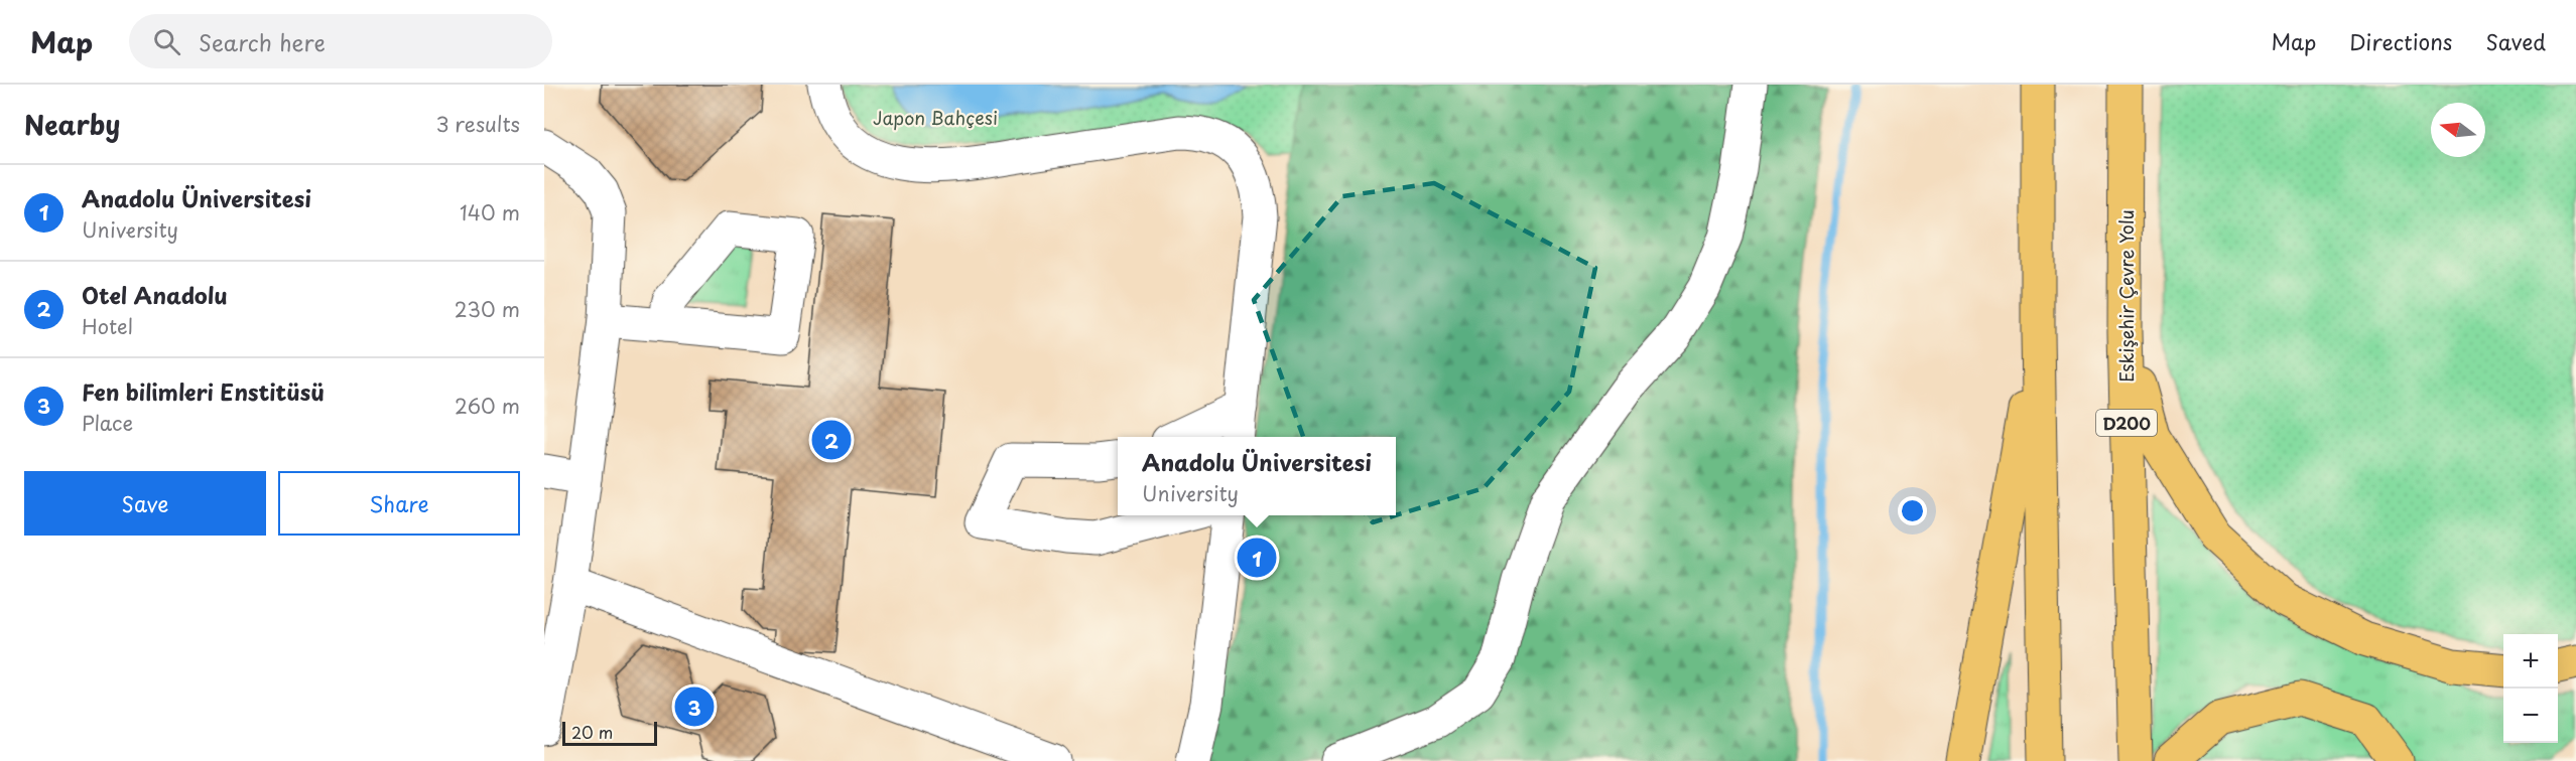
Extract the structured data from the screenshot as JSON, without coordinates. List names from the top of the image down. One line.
{"streets":{"highway":["Eskişehir Çevre Yolu","D200"]},"parks":["Japon Bahçesi"],"scale_bar":"20 m","north":"left","page":{"header":"Map","search":"Search here","nav":["Map","Directions","Saved"],"heading":["Nearby","3 results"],"list":[{"mark":"1","name":"Anadolu Üniversitesi","note":"University","value":"140 m"},{"mark":"2","name":"Otel Anadolu","note":"Hotel","value":"230 m"},{"mark":"3","name":"Fen bilimleri Enstitüsü","note":"Place","value":"260 m"}],"pins":["2","1","3"],"popup":["Anadolu Üniversitesi","University"],"buttons":["Save","Share"],"map_buttons":["+","−"],"scale":"20 m"}}
